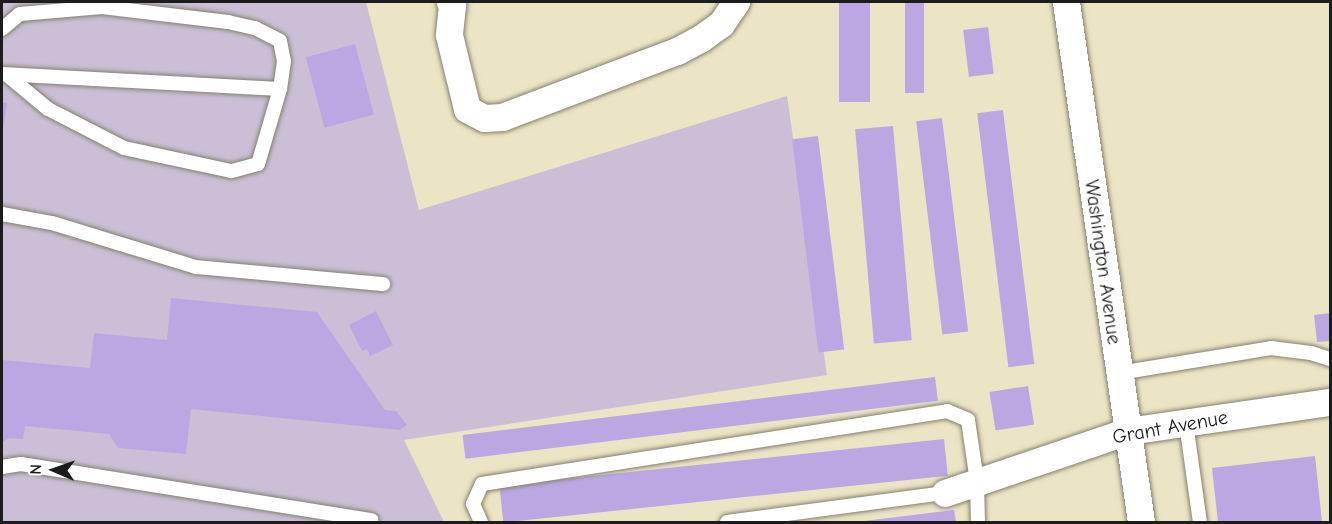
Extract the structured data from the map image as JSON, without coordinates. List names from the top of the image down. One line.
{"streets":{"street":["Washington Avenue","Grant Avenue"]},"crossings":[["Washington Avenue","Grant Avenue"]],"north":"left"}
